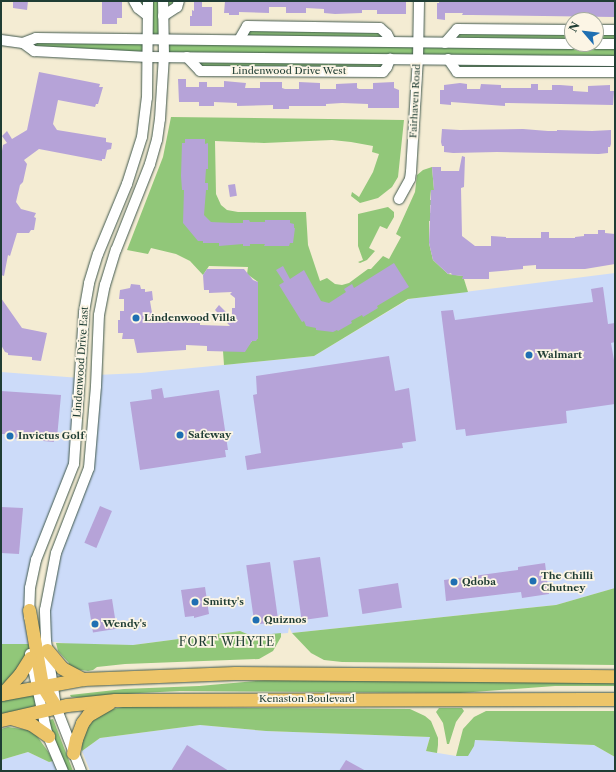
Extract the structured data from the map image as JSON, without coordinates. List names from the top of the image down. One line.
{"streets":{"main road":["Kenaston Boulevard"],"street":["Lindenwood Drive West","Fairhaven Road","Lindenwood Drive East"]},"crossings":[["Lindenwood Drive West","Fairhaven Road"],["Lindenwood Drive West","Lindenwood Drive East"],["Lindenwood Drive East","Kenaston Boulevard"]],"districts":["FORT WHYTE"],"places":["Lindenwood Villa","Walmart","Safeway","Invictus Golf","The Chilli Chutney","Qdoba","Smitty's","Quiznos","Wendy's"],"north":"top left"}
